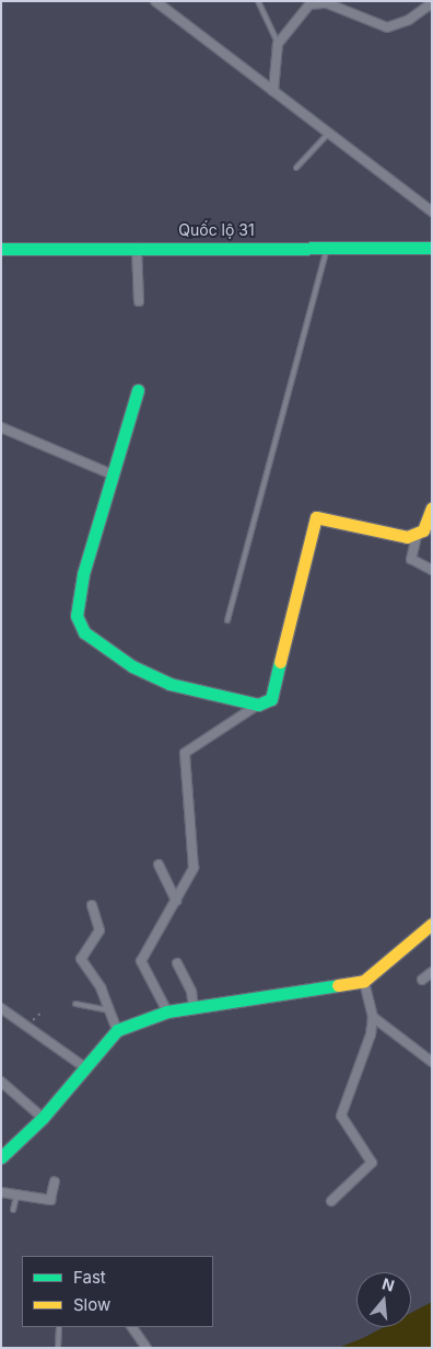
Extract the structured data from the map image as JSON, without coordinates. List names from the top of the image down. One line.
{"streets":{"main road":["Quốc lộ 31"]},"legend":["Fast","Slow"],"north":"top"}
